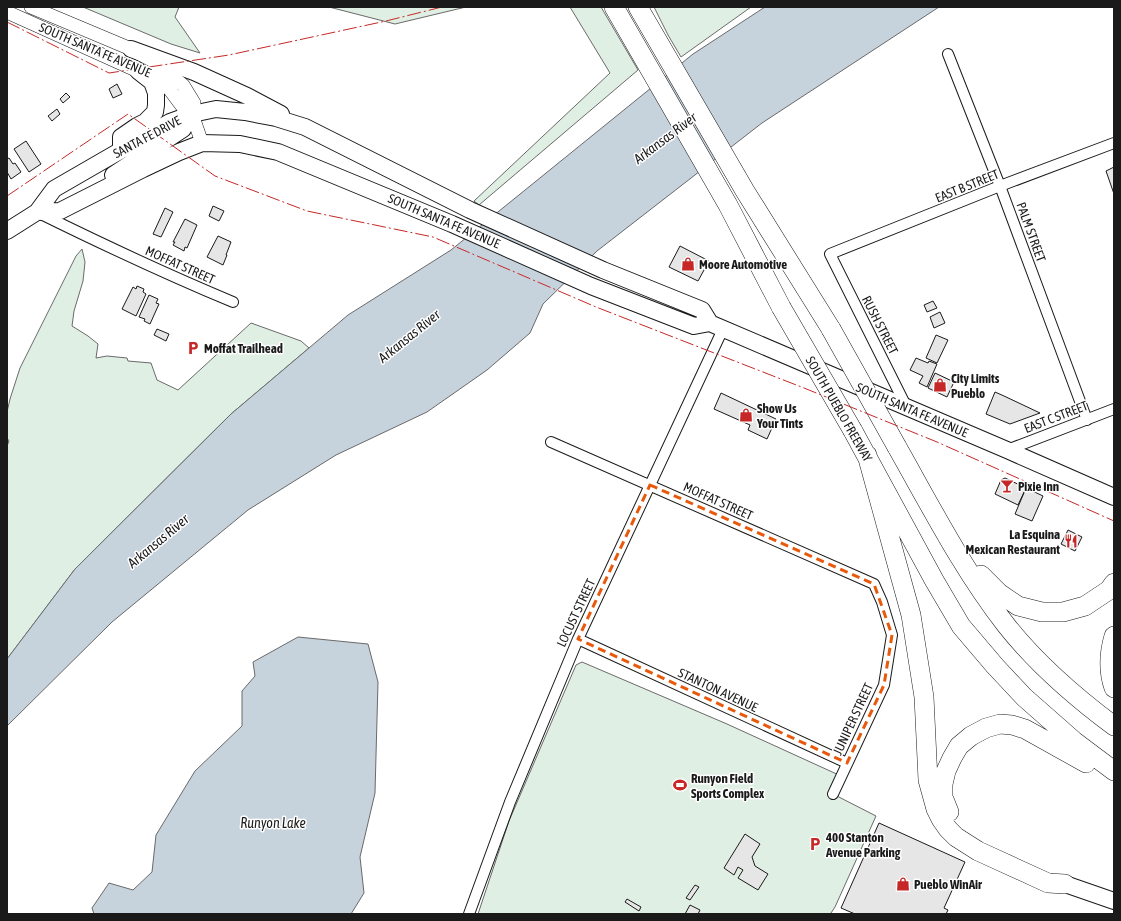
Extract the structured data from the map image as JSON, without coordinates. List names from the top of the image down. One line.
{"streets":{"highway":["SOUTH PUEBLO FREEWAY"],"main road":["SOUTH SANTA FE AVENUE","SANTA FE DRIVE"],"street":["EAST B STREET","PALM STREET","MOFFAT STREET","RUSH STREET","EAST C STREET","LOCUST STREET","STANTON AVENUE","JUNIPER STREET"]},"crossings":[["SOUTH SANTA FE AVENUE","SANTA FE DRIVE"],["SOUTH SANTA FE AVENUE","RUSH STREET"],["SOUTH SANTA FE AVENUE","EAST C STREET"],["SOUTH SANTA FE AVENUE","LOCUST STREET"],["SANTA FE DRIVE","MOFFAT STREET"],["EAST B STREET","PALM STREET"],["EAST B STREET","RUSH STREET"],["PALM STREET","EAST C STREET"],["MOFFAT STREET","LOCUST STREET"],["MOFFAT STREET","JUNIPER STREET"],["LOCUST STREET","STANTON AVENUE"],["STANTON AVENUE","JUNIPER STREET"]],"water":["Arkansas River","Runyon Lake"],"places":{"shop":["Moore Automotive","City Limits Pueblo","Show Us Your Tints","Pueblo WinAir"],"parking":["Moffat Trailhead","400 Stanton Avenue Parking"],"bar":["Pixie Inn"],"restaurant":["La Esquina Mexican Restaurant"],"sports":["Runyon Field Sports Complex"]}}
